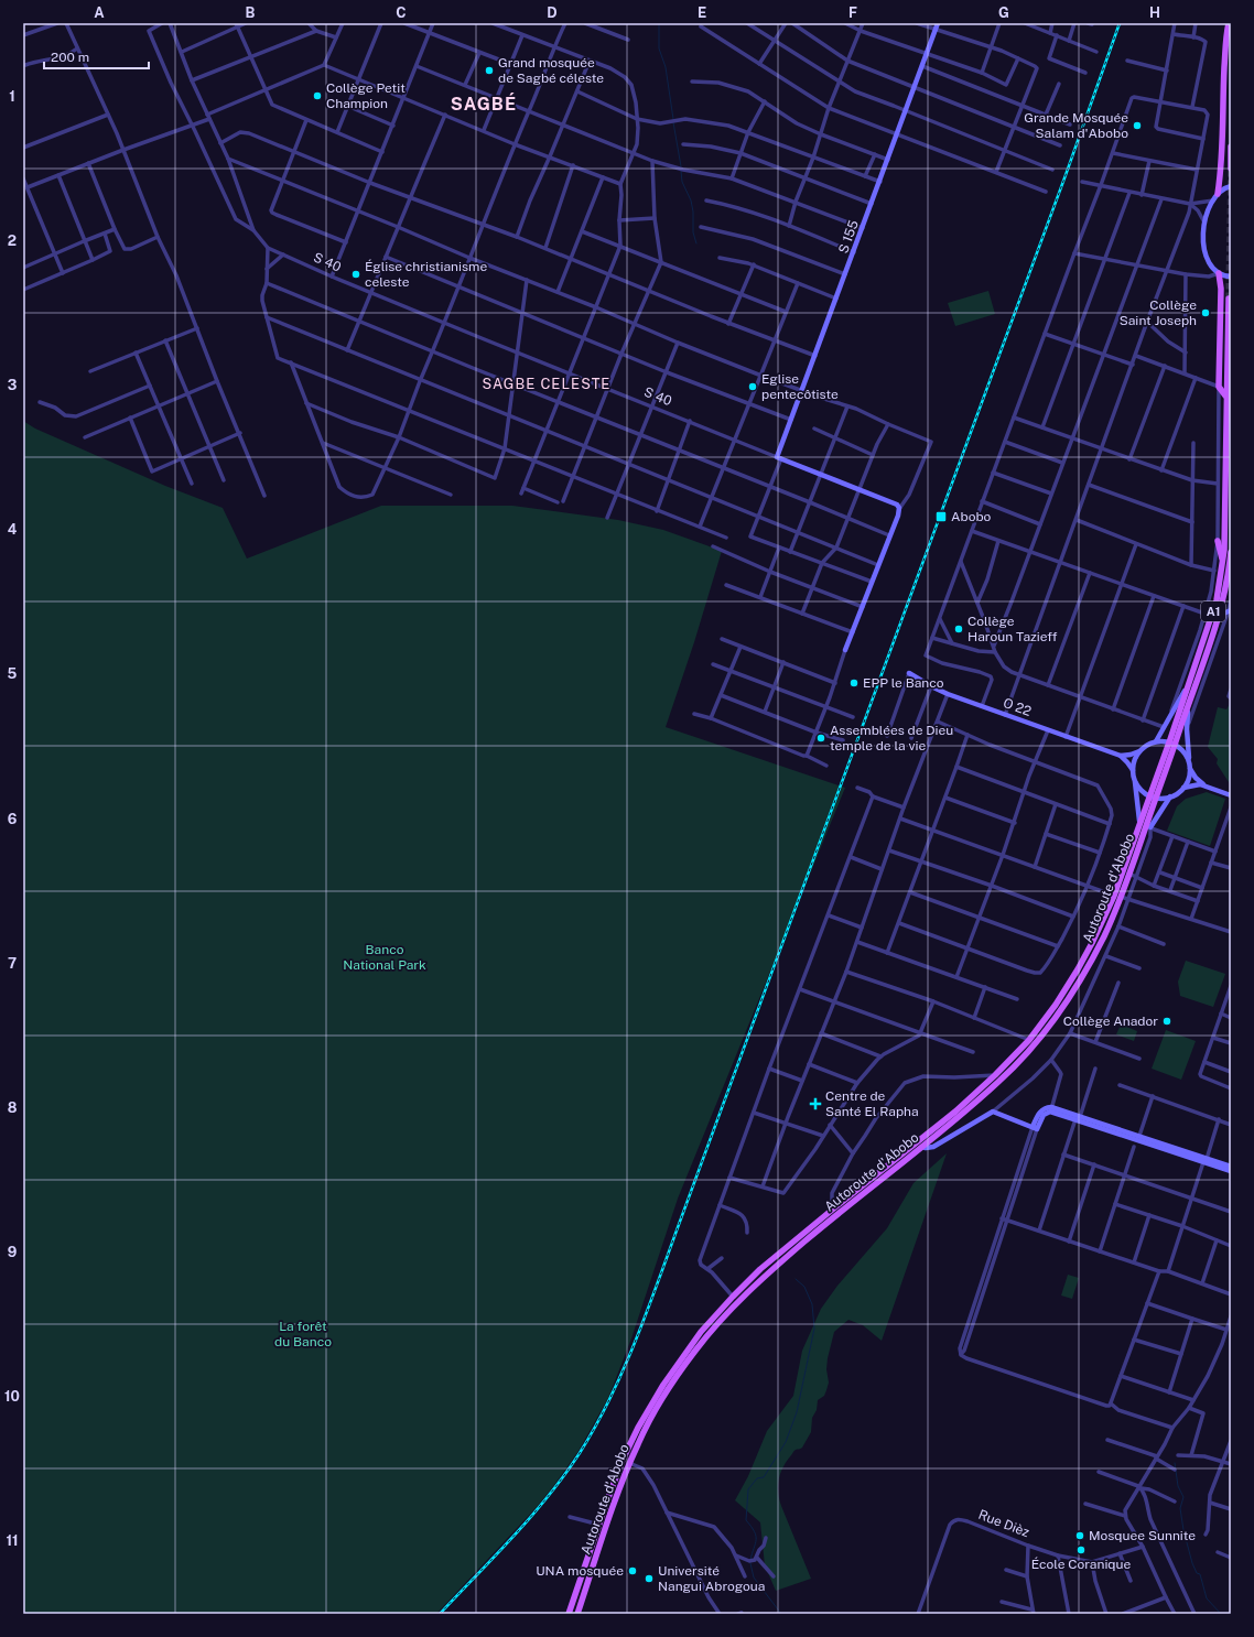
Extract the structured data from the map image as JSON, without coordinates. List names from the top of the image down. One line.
{"streets":{"main road":["A1","Autoroute d'Abobo"],"street":["S 155","S 40","O 22","Rue Dièz"]},"crossings":[["S 155","S 40"],["A1","Autoroute d'Abobo"]],"districts":["SAGBÉ","SAGBE CELESTE"],"parks":["Banco National Park","La forêt du Banco"],"places":{"other":["Grand mosquée de Sagbé céleste","Collège Petit Champion","Grande Mosquée Salam d'Abobo","Église christianisme celeste","Collège Saint Joseph","Eglise pentecôtiste","Collège Haroun Tazieff","EPP le Banco","Assemblées de Dieu temple de la vie","Collège Anador","Mosquee Sunnite","École Coranique","UNA mosquée","Université Nangui Abrogoua"],"transit":["Abobo"],"health":["Centre de Santé El Rapha"]},"scale_bar":"200 m","grid":{"columns":["A","B","C","D","E","F","G","H"],"rows":["1","2","3","4","5","6","7","8","9","10","11"]}}
